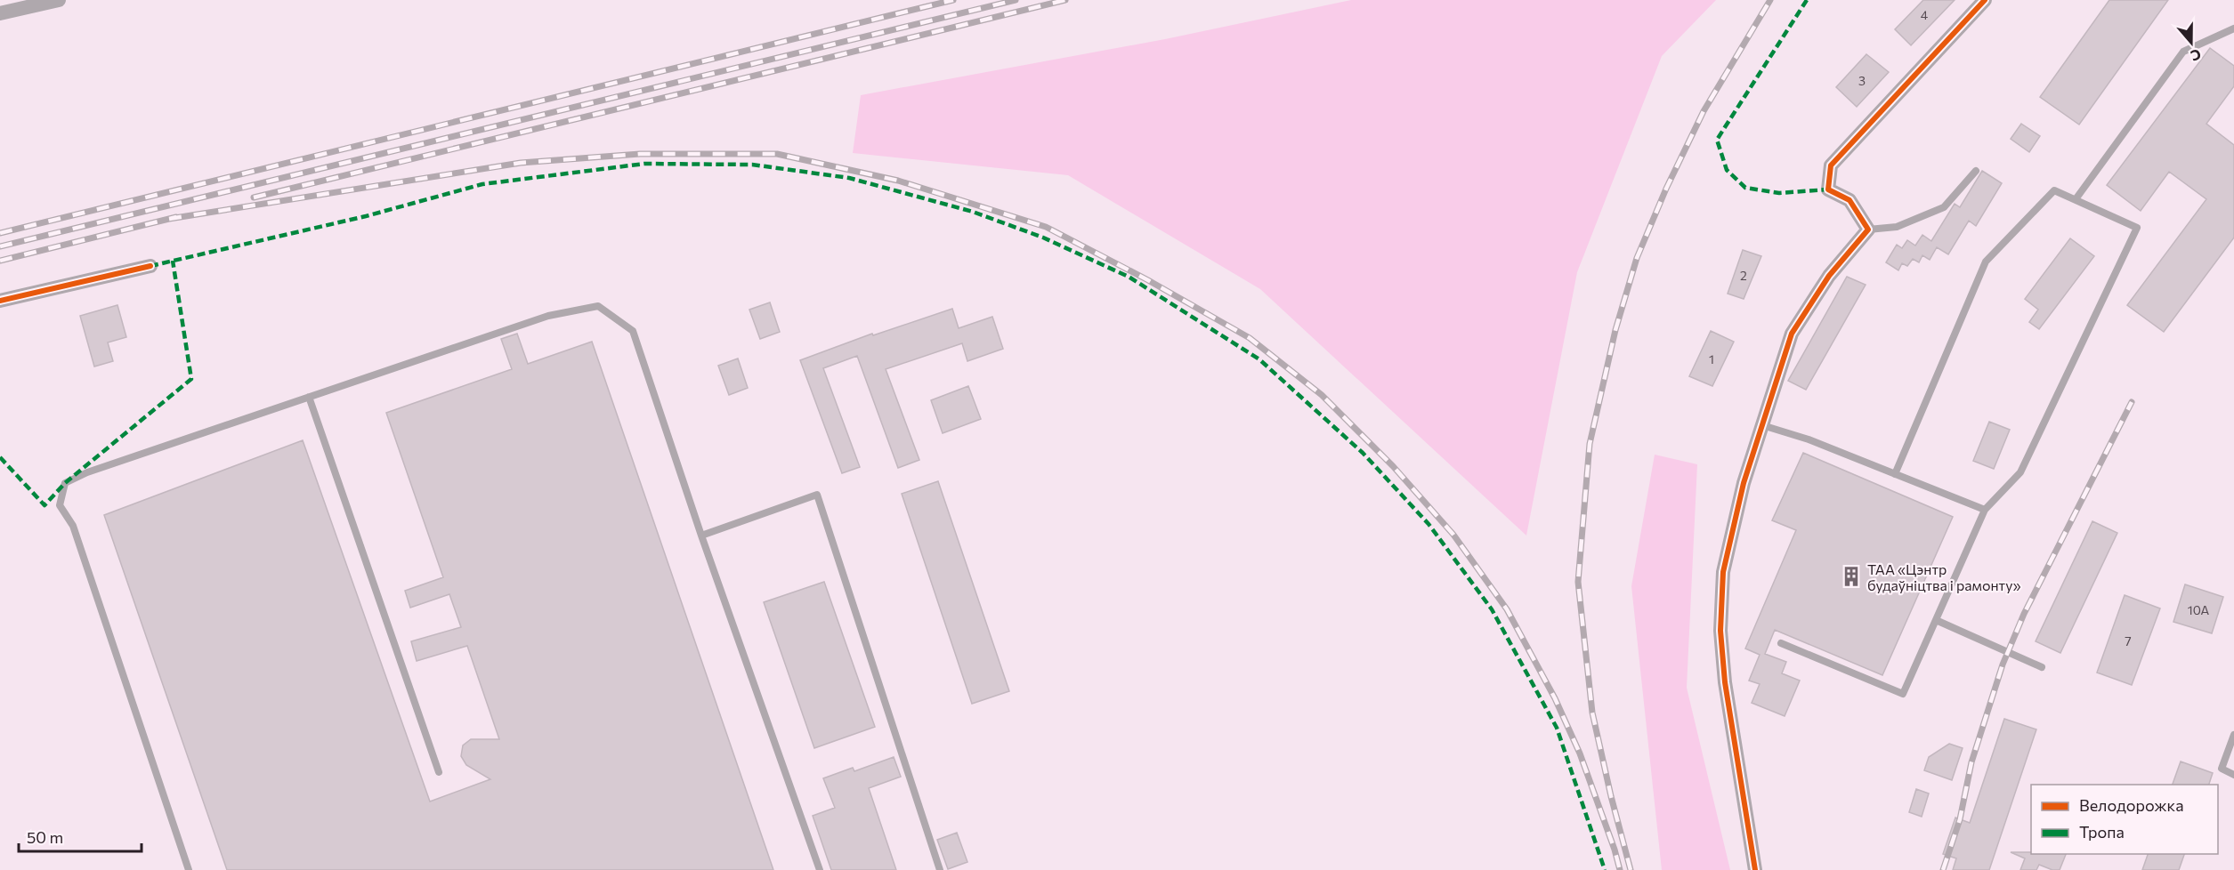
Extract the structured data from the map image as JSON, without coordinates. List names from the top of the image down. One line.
{"places":{"building":["ТАА «Цэнтр будаўніцтва і рамонту»"]},"house_numbers":["4","3","2","1","10А","7"],"legend":["Велодорожка","Тропа"],"scale_bar":"50 m","north":"bottom"}
